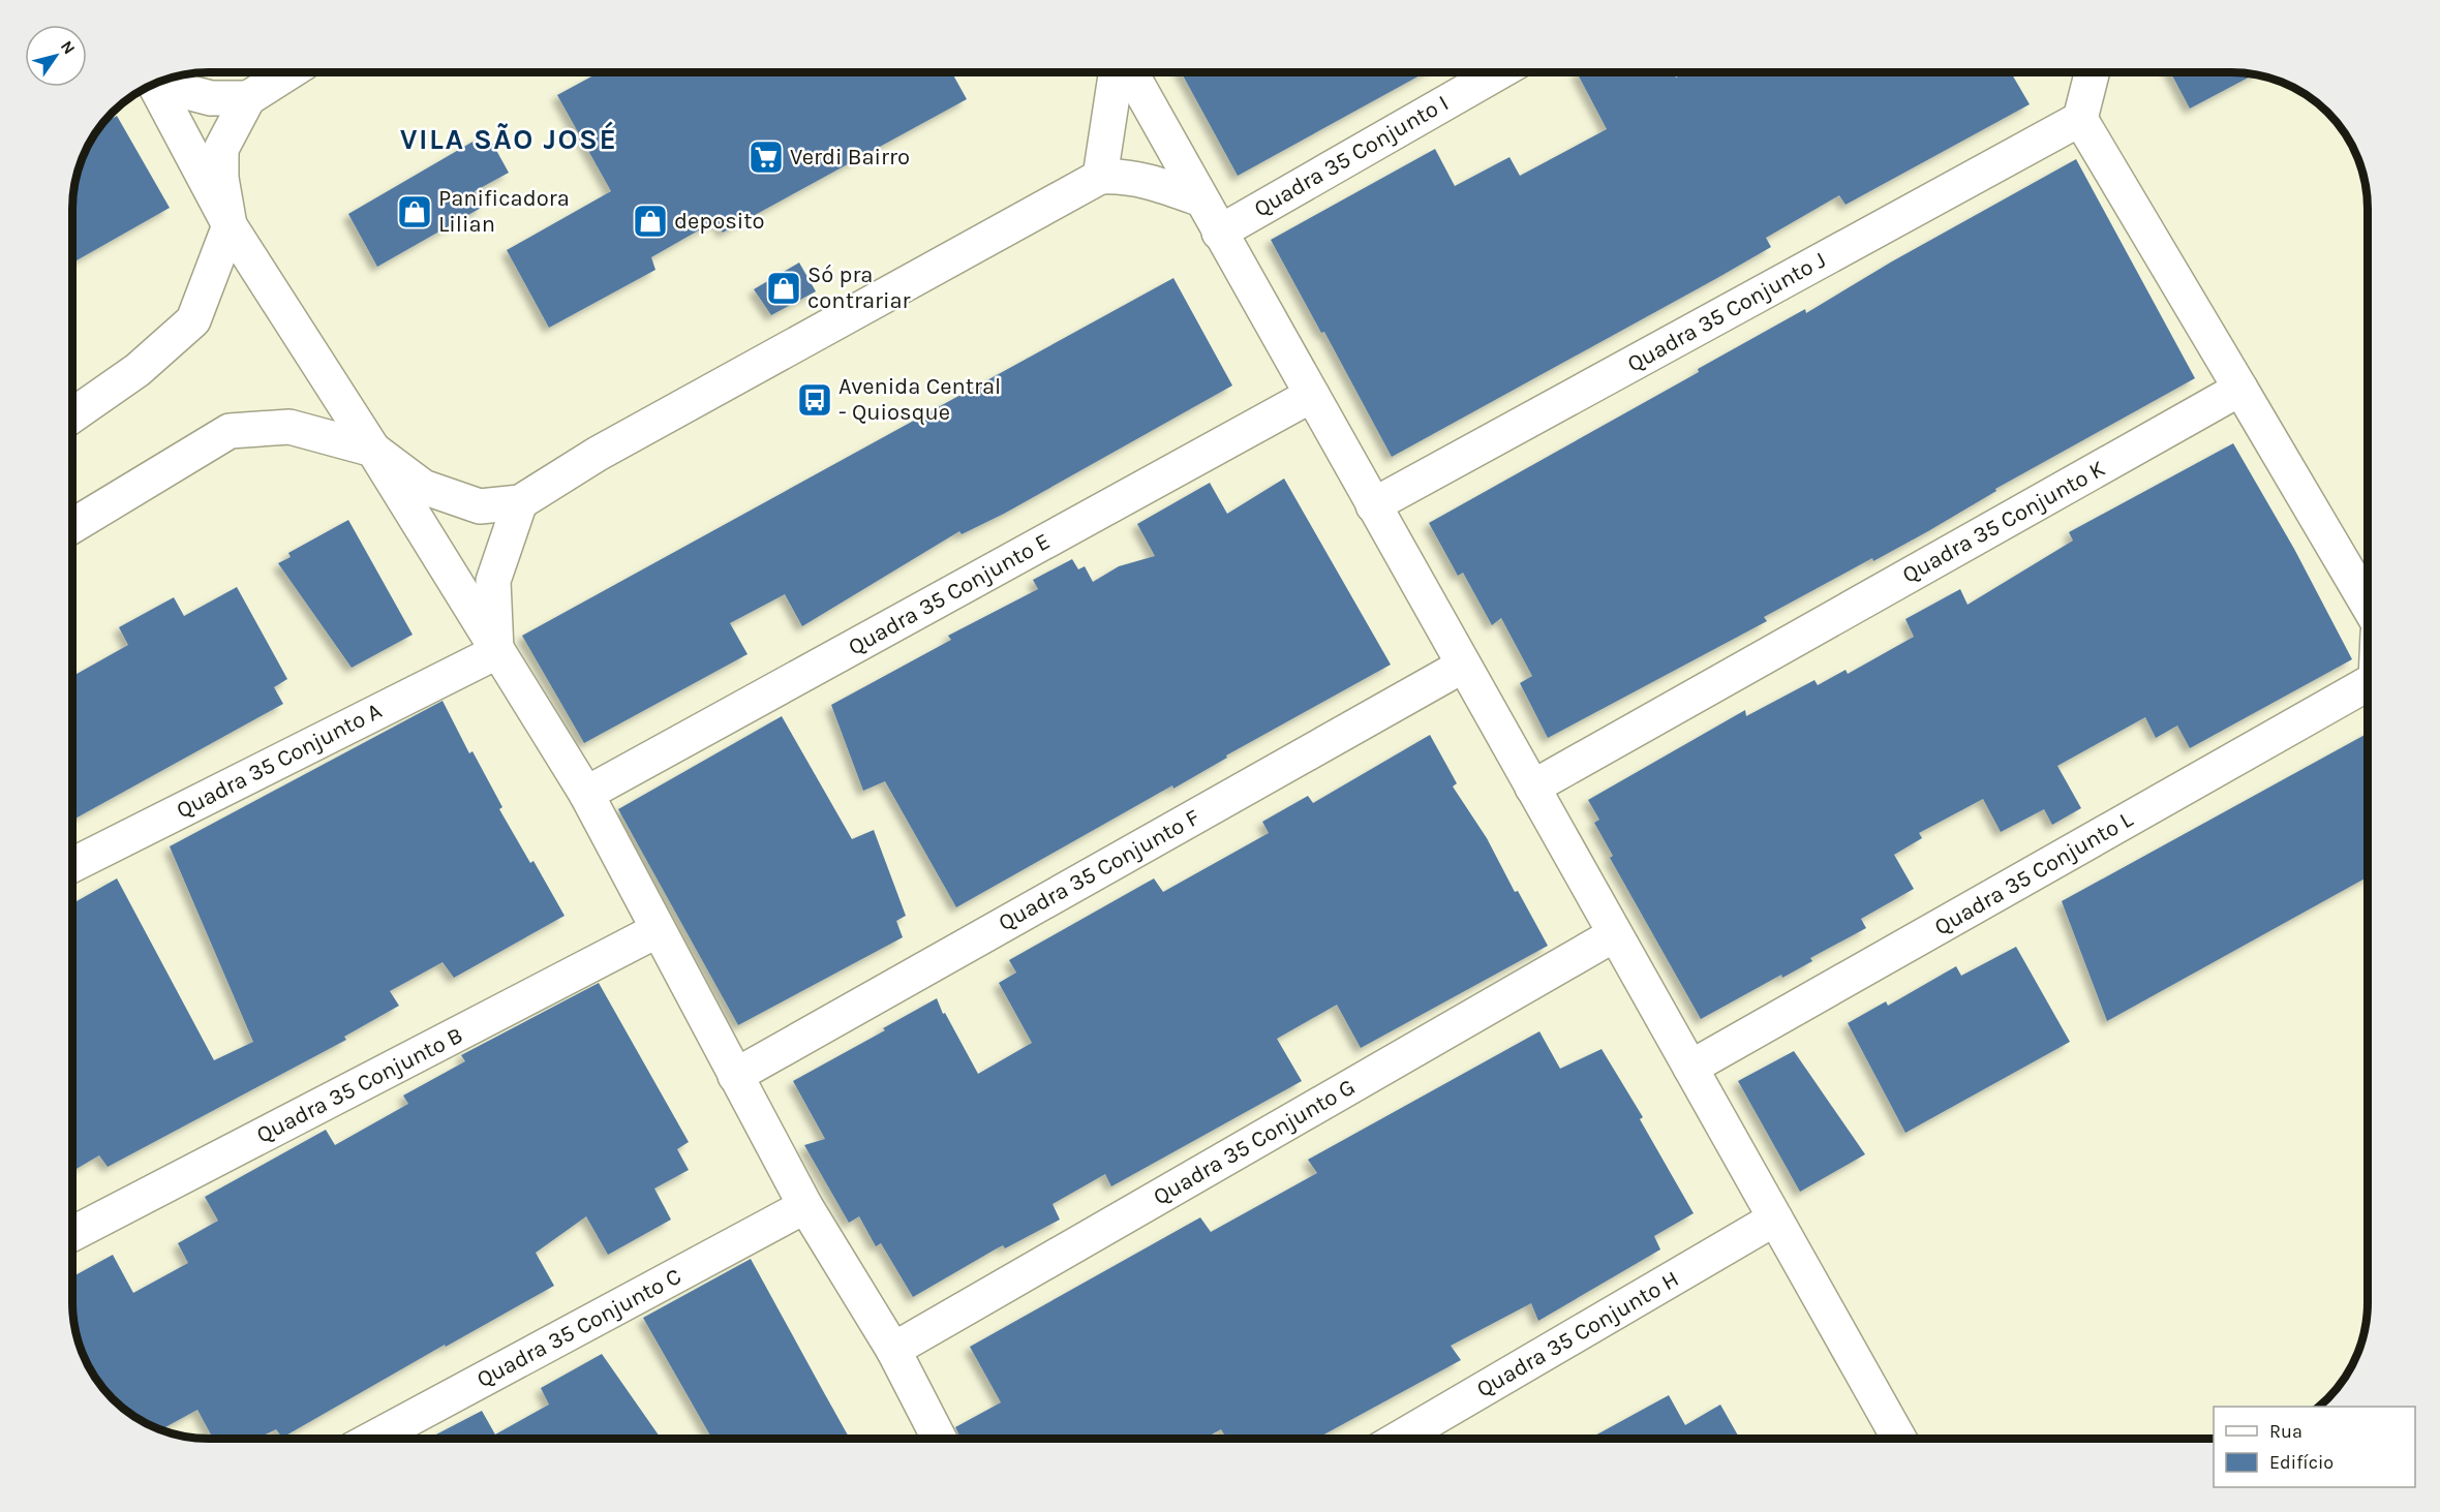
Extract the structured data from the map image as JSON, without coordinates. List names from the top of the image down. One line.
{"streets":{"street":["Quadra 35 Conjunto I","Quadra 35 Conjunto J","Quadra 35 Conjunto K","Quadra 35 Conjunto E","Quadra 35 Conjunto A","Quadra 35 Conjunto F","Quadra 35 Conjunto L","Quadra 35 Conjunto B","Quadra 35 Conjunto G","Quadra 35 Conjunto C","Quadra 35 Conjunto H"]},"districts":["VILA SÃO JOSÉ"],"places":{"supermarket":["Verdi Bairro"],"shop":["Panificadora Lilian","deposito","Só pra contrariar"],"bus stop":["Avenida Central - Quiosque"]},"legend":["Rua","Edifício"],"north":"top right"}
